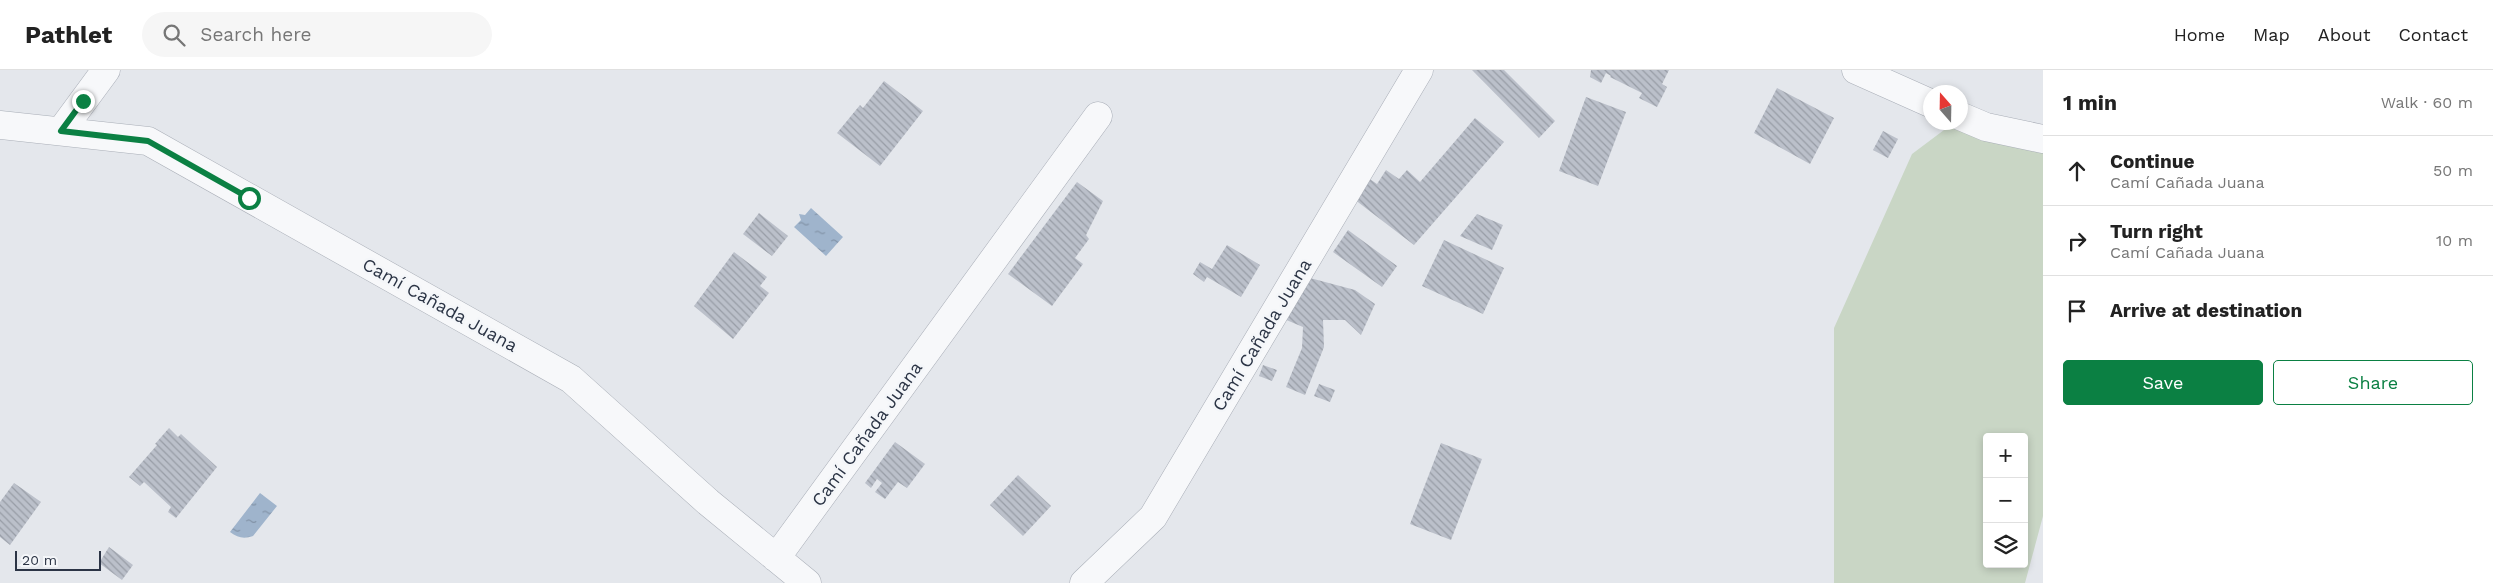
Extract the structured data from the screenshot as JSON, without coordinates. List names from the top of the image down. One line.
{"streets":{"street":["Camí Cañada Juana"]},"scale_bar":"20 m","north":"top","page":{"header":"Pathlet","search":"Search here","nav":["Home","Map","About","Contact"],"heading":["1 min","Walk · 60 m"],"list":[["Continue","Camí Cañada Juana","50 m"],["Turn right","Camí Cañada Juana","10 m"],"Arrive at destination"],"buttons":["Save","Share"],"map_buttons":["+","−"],"scale":"20 m"}}
